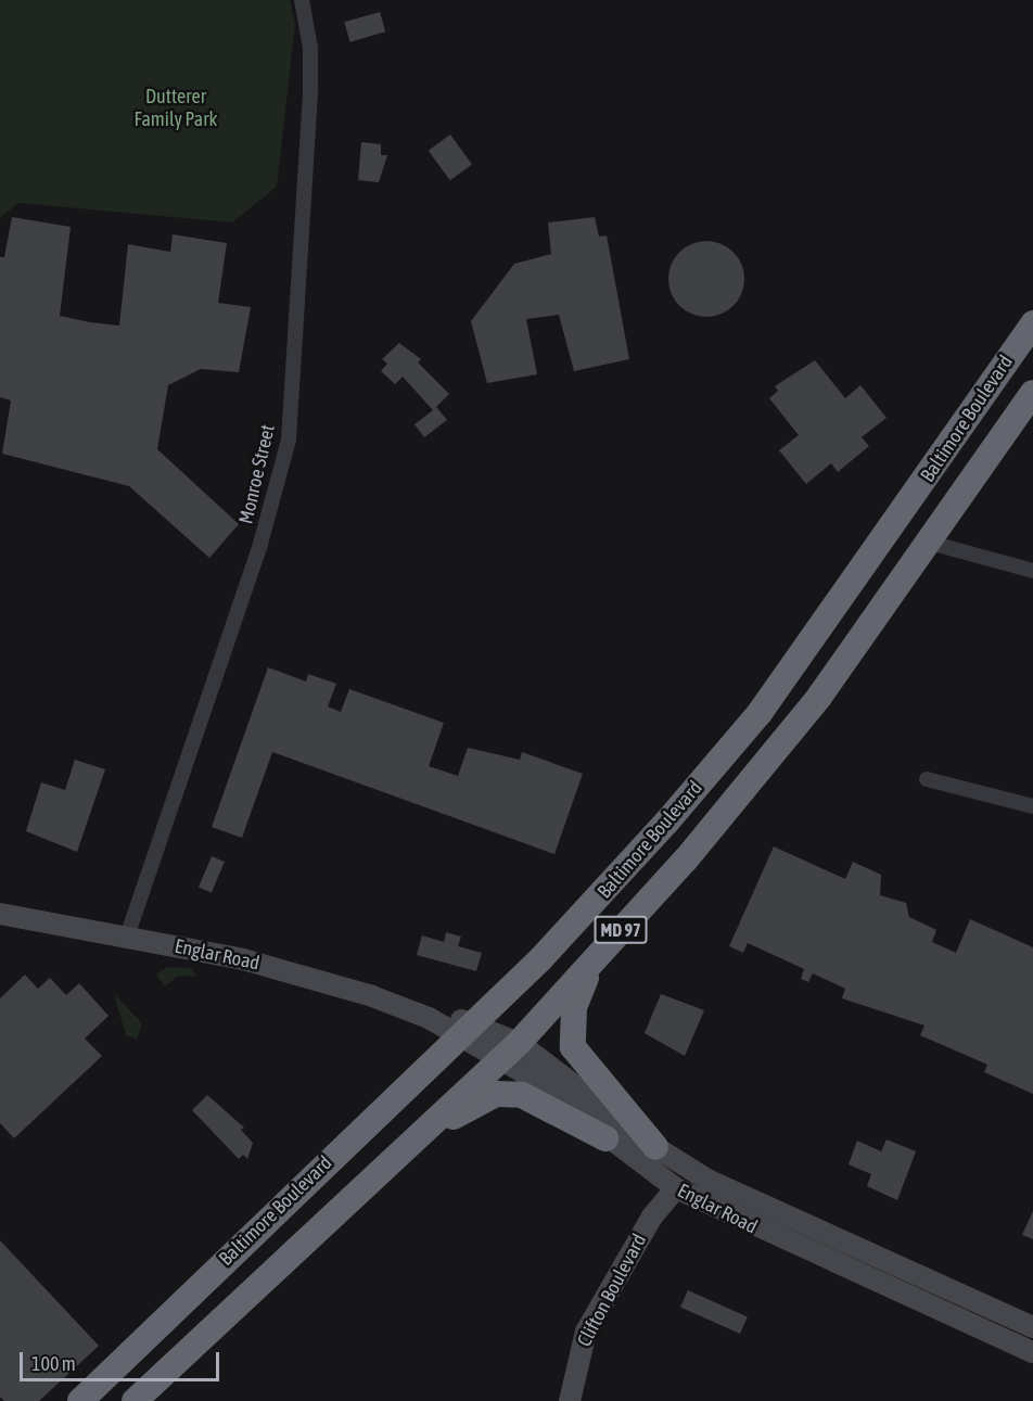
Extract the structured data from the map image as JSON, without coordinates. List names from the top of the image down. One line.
{"streets":{"highway":["Baltimore Boulevard","MD 97"],"main road":["Englar Road","Clifton Boulevard"],"street":["Monroe Street"]},"crossings":[["Baltimore Boulevard","Englar Road"],["Monroe Street","Englar Road"],["Englar Road","Clifton Boulevard"]],"parks":["Dutterer Family Park"],"scale_bar":"100 m"}
